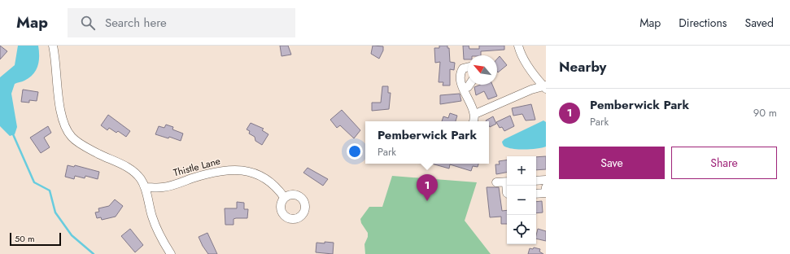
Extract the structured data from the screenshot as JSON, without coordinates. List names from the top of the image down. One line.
{"streets":{"street":["Thistle Lane"]},"scale_bar":"50 m","north":"top left","page":{"header":"Map","search":"Search here","nav":["Map","Directions","Saved"],"heading":"Nearby","list":[{"mark":"1","name":"Pemberwick Park","note":"Park","value":"90 m"}],"popup":["Pemberwick Park","Park"],"buttons":["Save","Share"],"map_buttons":["+","−"],"pins":"1","scale":"50 m"}}
